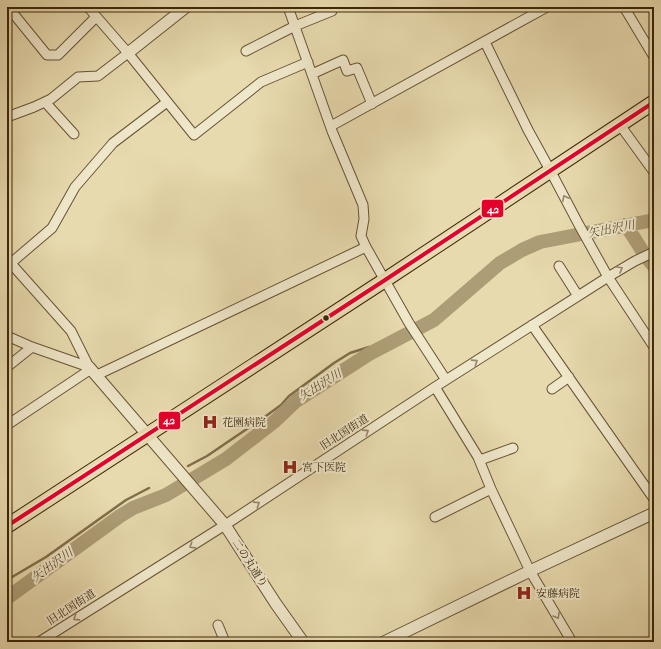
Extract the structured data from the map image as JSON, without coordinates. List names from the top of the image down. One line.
{"streets":{"street":["旧北国街道","二の丸通り"]},"crossings":[["旧北国街道","二の丸通り"]],"water":["矢出沢川"],"places":{"hospital":["花園病院","宮下医院","安藤病院"]},"lines":["transit line 42"]}
